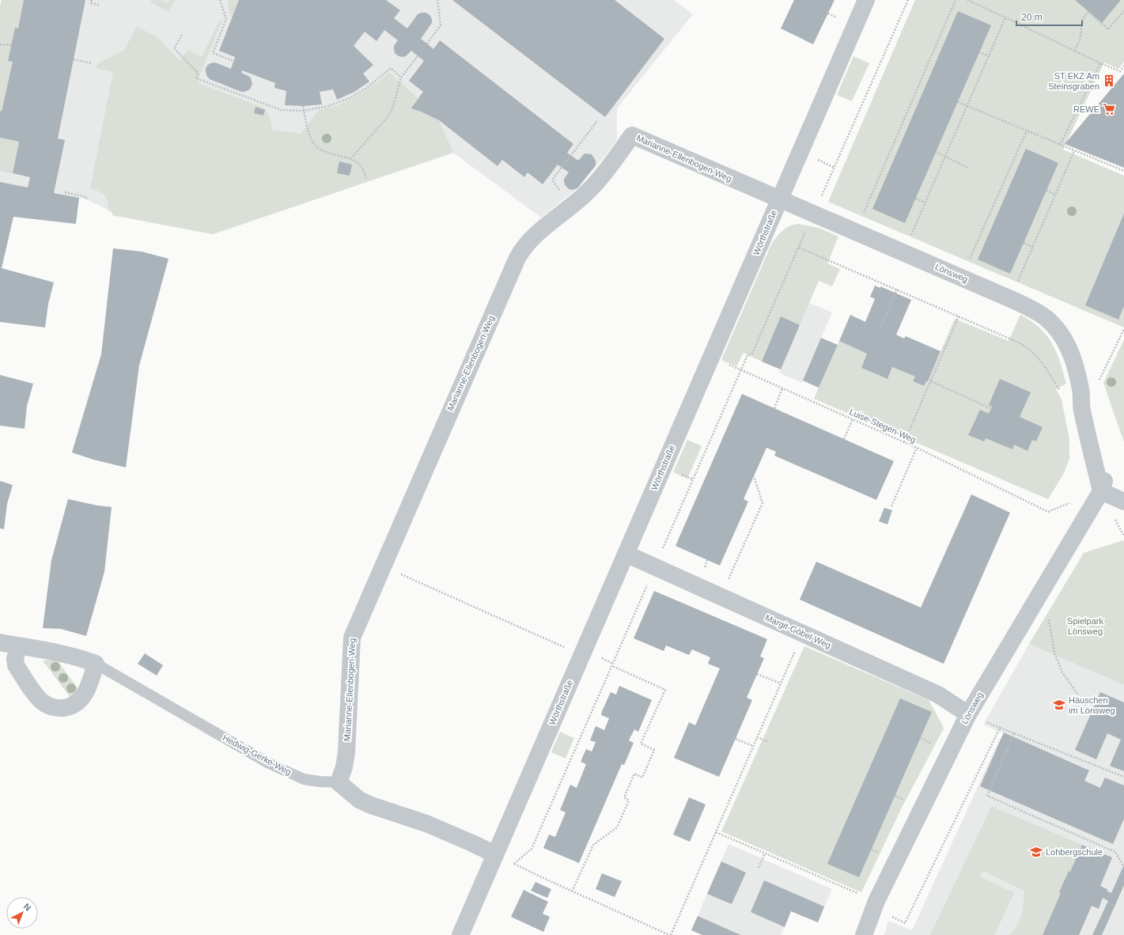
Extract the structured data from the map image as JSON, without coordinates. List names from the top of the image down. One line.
{"streets":{"street":["Marianne-Ellenbogen-Weg","Wörthstraße","Lönsweg","Margit-Göbel-Weg","Hedwig-Gerke-Weg"],"path":["Luise-Stegen-Weg"]},"crossings":[["Marianne-Ellenbogen-Weg","Wörthstraße"],["Marianne-Ellenbogen-Weg","Lönsweg"],["Marianne-Ellenbogen-Weg","Hedwig-Gerke-Weg"],["Wörthstraße","Lönsweg"],["Wörthstraße","Luise-Stegen-Weg"],["Wörthstraße","Margit-Göbel-Weg"],["Lönsweg","Margit-Göbel-Weg"]],"parks":["Spielpark Lönsweg"],"places":{"building":["ST EKZ Am Steinsgraben"],"supermarket":["REWE"],"school or university":["Häuschen im Lönsweg","Lohbergschule"]},"scale_bar":"20 m","north":"top right"}
